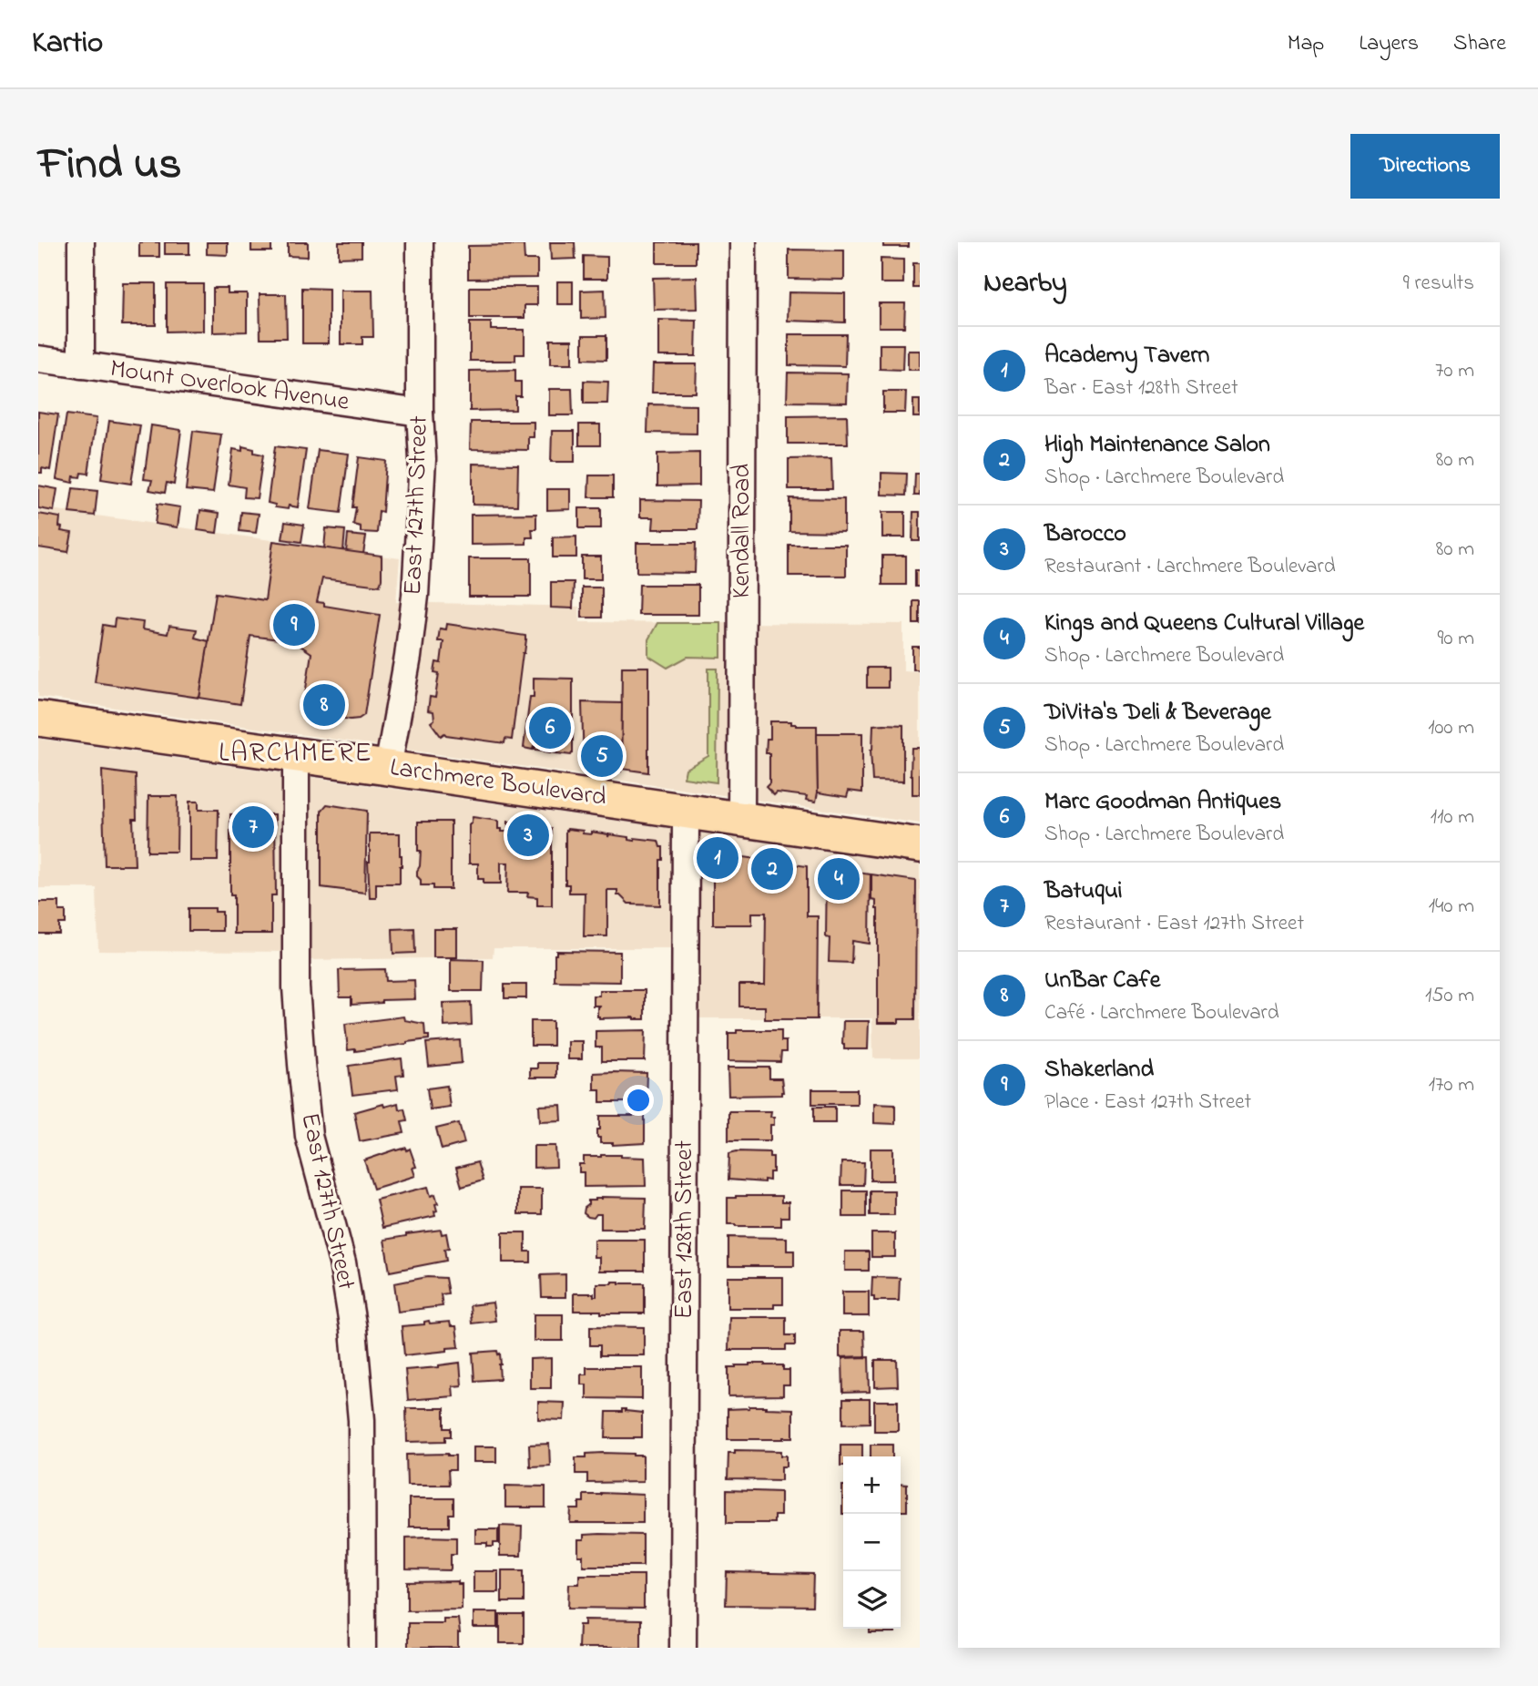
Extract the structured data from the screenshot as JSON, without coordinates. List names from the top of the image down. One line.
{"streets":{"main road":["Larchmere Boulevard"],"street":["Mount Overlook Avenue","East 127th Street","Kendall Road","East 128th Street"]},"crossings":[["Mount Overlook Avenue","East 127th Street"],["East 127th Street","Larchmere Boulevard"],["Kendall Road","Larchmere Boulevard"],["Larchmere Boulevard","East 128th Street"]],"districts":["LARCHMERE"],"page":{"header":"Kartio","nav":["Map","Layers","Share"],"title":"Find us","buttons":"Directions","heading":["Nearby","9 results"],"list":[{"mark":"1","name":"Academy Tavern","note":"Bar · East 128th Street","value":"70 m"},{"mark":"2","name":"High Maintenance Salon","note":"Shop · Larchmere Boulevard","value":"80 m"},{"mark":"3","name":"Barocco","note":"Restaurant · Larchmere Boulevard","value":"80 m"},{"mark":"4","name":"Kings and Queens Cultural Village","note":"Shop · Larchmere Boulevard","value":"90 m"},{"mark":"5","name":"DiVita's Deli & Beverage","note":"Shop · Larchmere Boulevard","value":"100 m"},{"mark":"6","name":"Marc Goodman Antiques","note":"Shop · Larchmere Boulevard","value":"110 m"},{"mark":"7","name":"Batuqui","note":"Restaurant · East 127th Street","value":"140 m"},{"mark":"8","name":"UnBar Cafe","note":"Café · Larchmere Boulevard","value":"150 m"},{"mark":"9","name":"Shakerland","note":"Place · East 127th Street","value":"170 m"}],"pins":["9","8","6","5","7","3","1","2","4"],"map_buttons":["+","−"]}}
